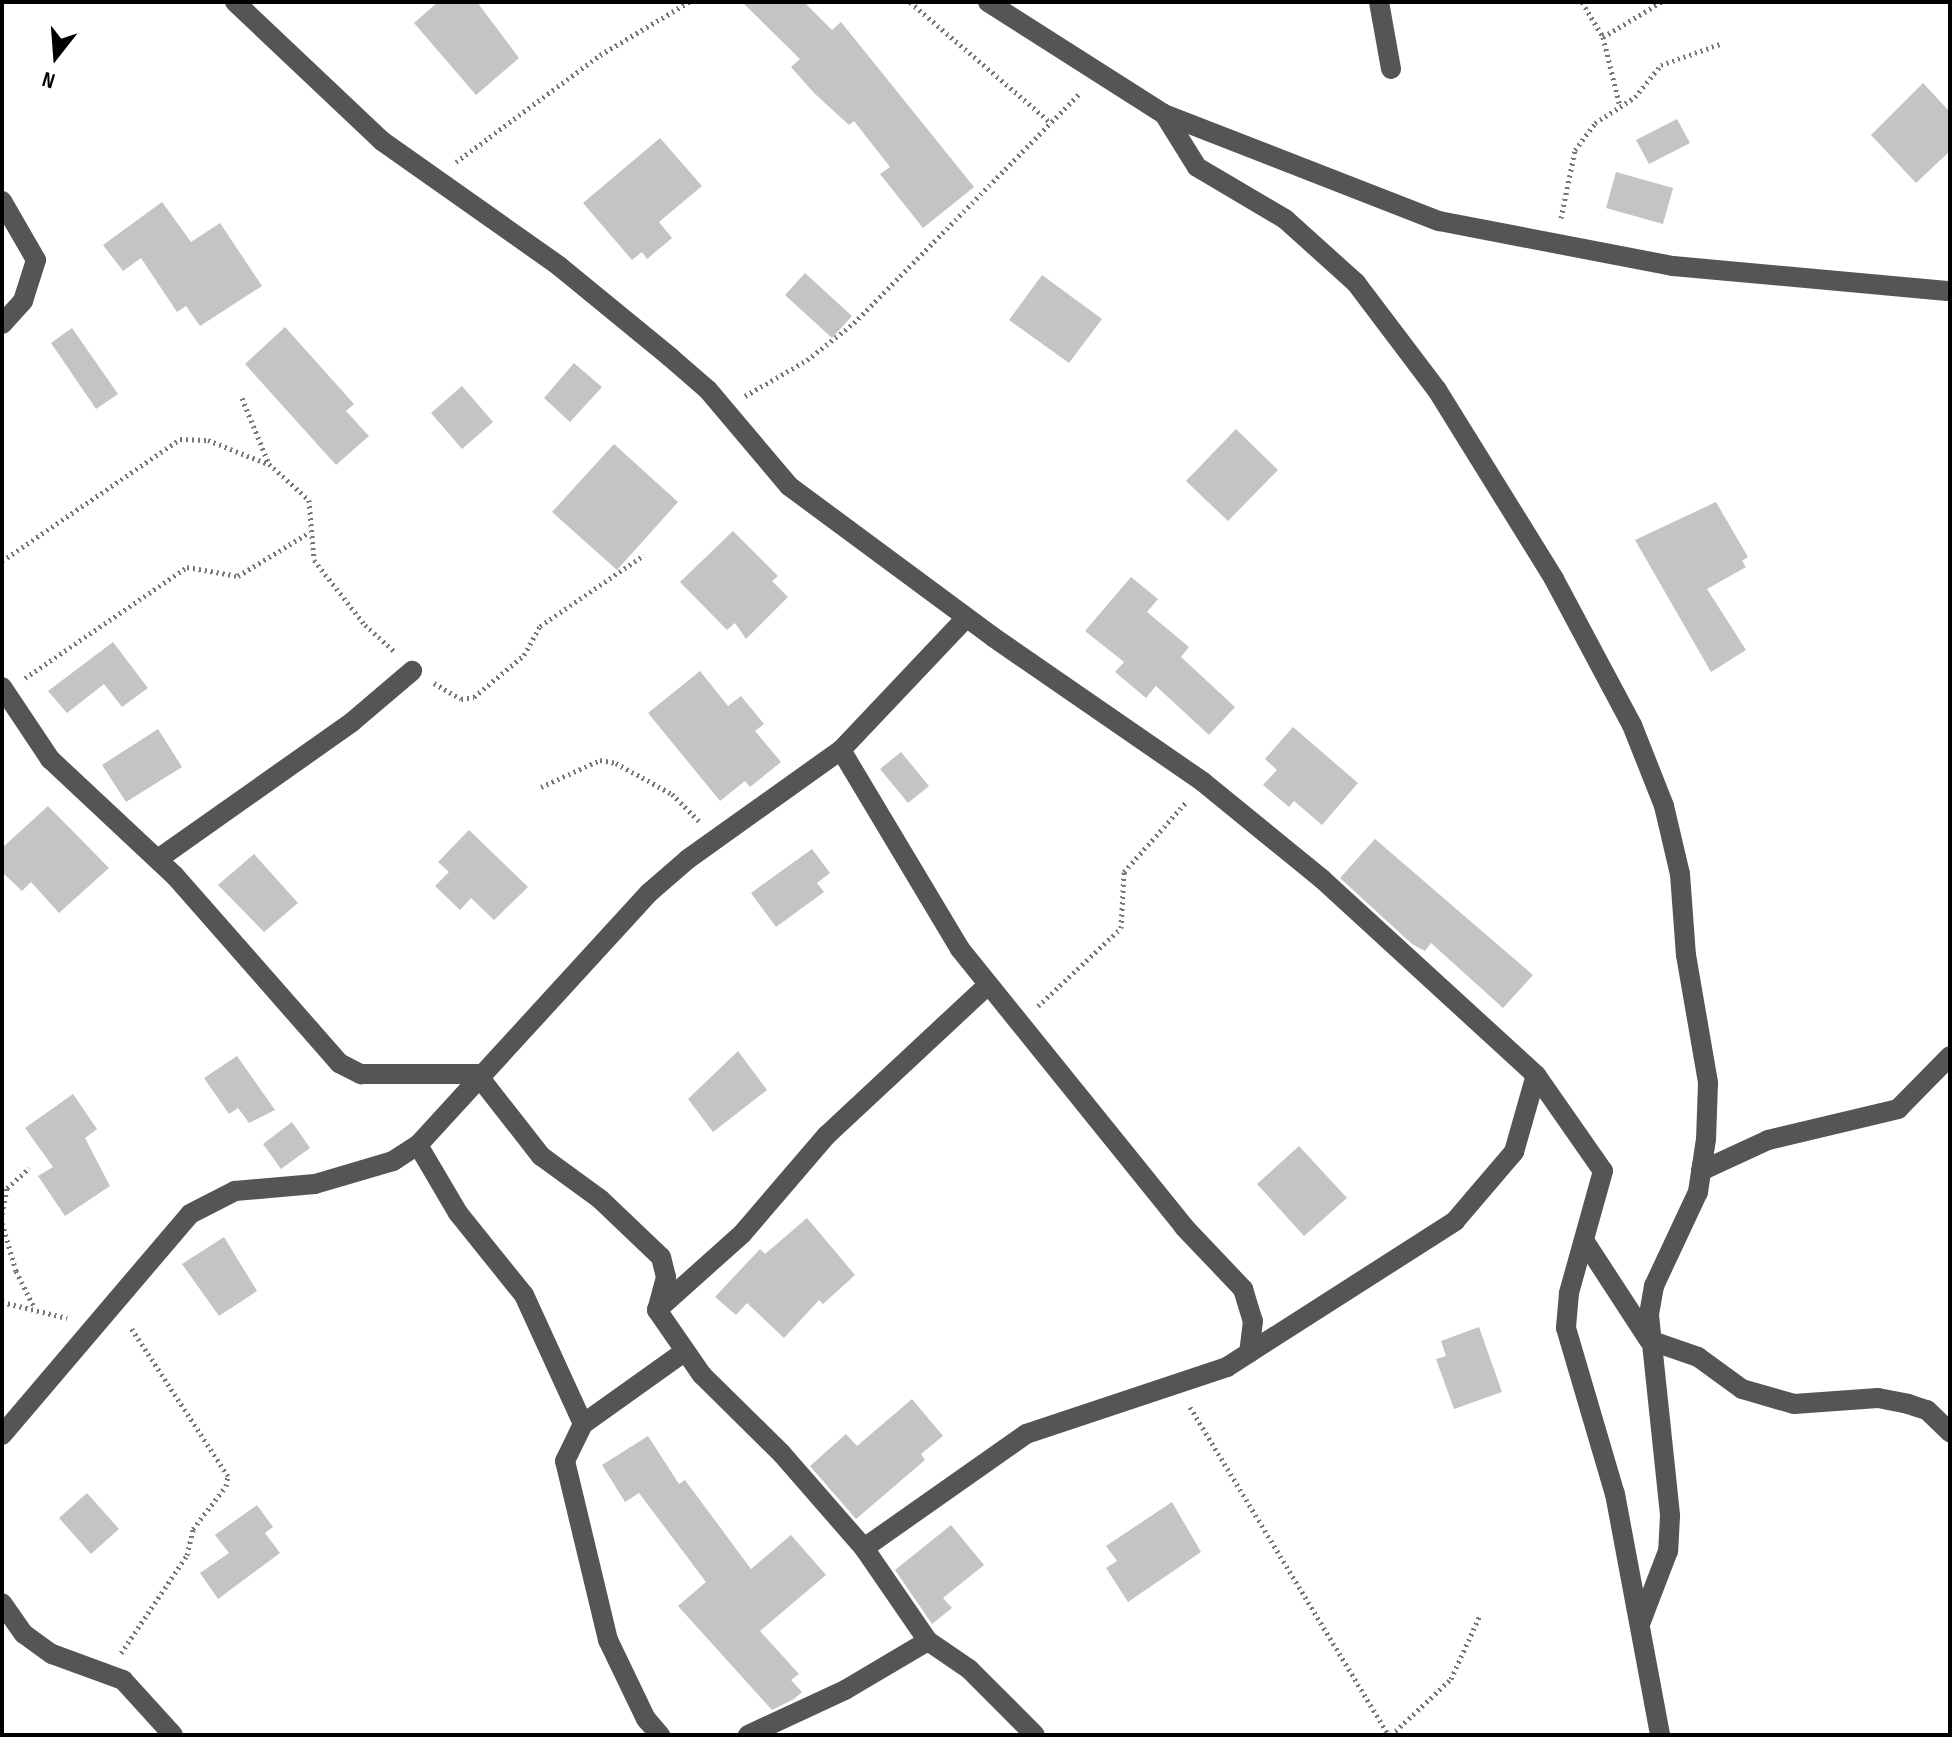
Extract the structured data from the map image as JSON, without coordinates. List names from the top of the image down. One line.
{"north":"bottom"}
